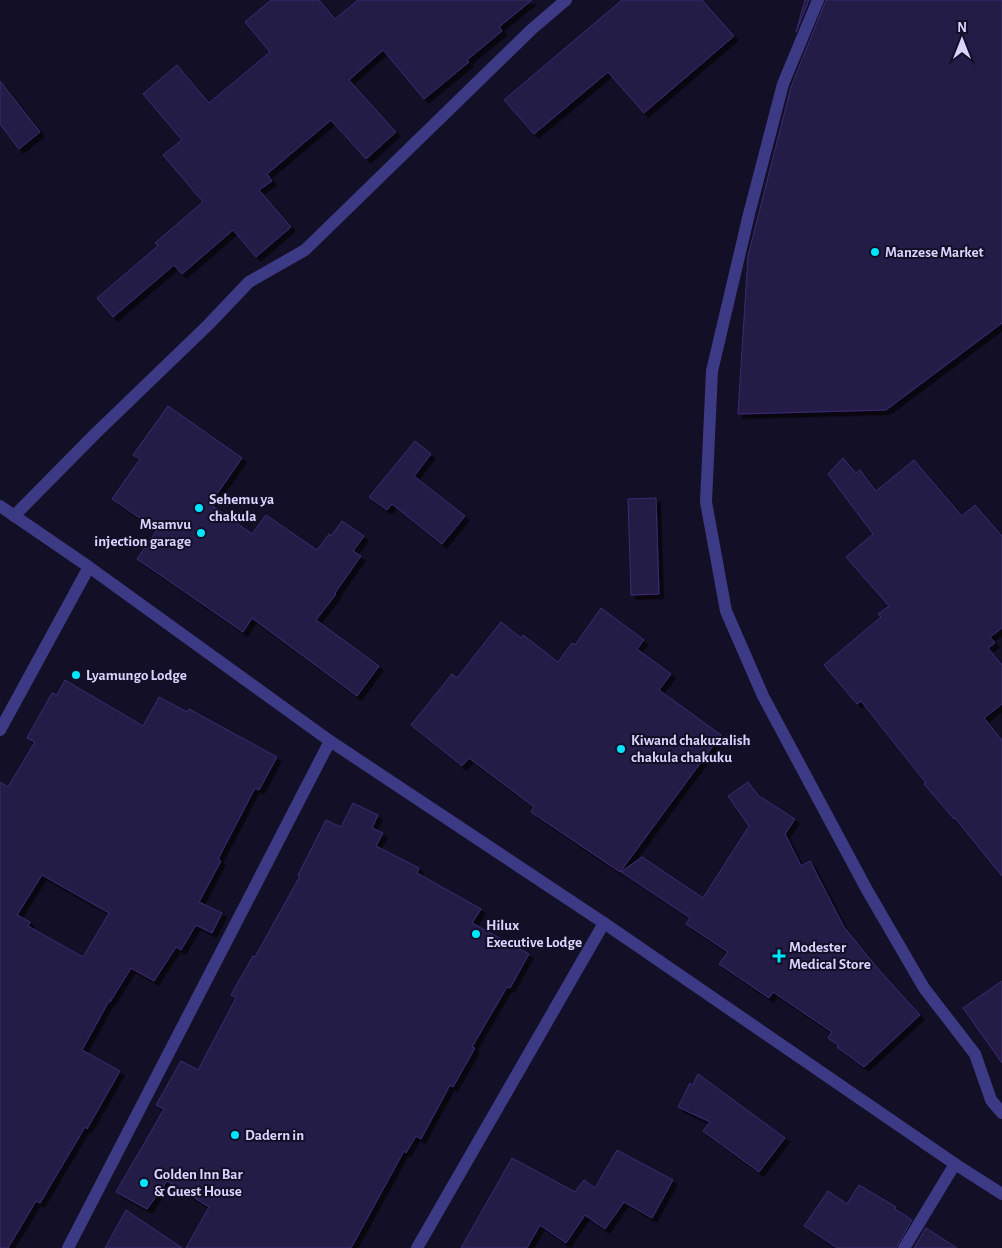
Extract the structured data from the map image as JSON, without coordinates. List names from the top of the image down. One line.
{"places":{"other":["Manzese Market","Sehemu ya chakula","Msamvu injection garage","Lyamungo Lodge","Kiwand chakuzalish chakula chakuku","Hilux Executive Lodge","Dadern in","Golden Inn Bar & Guest House"],"health":["Modester Medical Store"]},"north":"top"}
